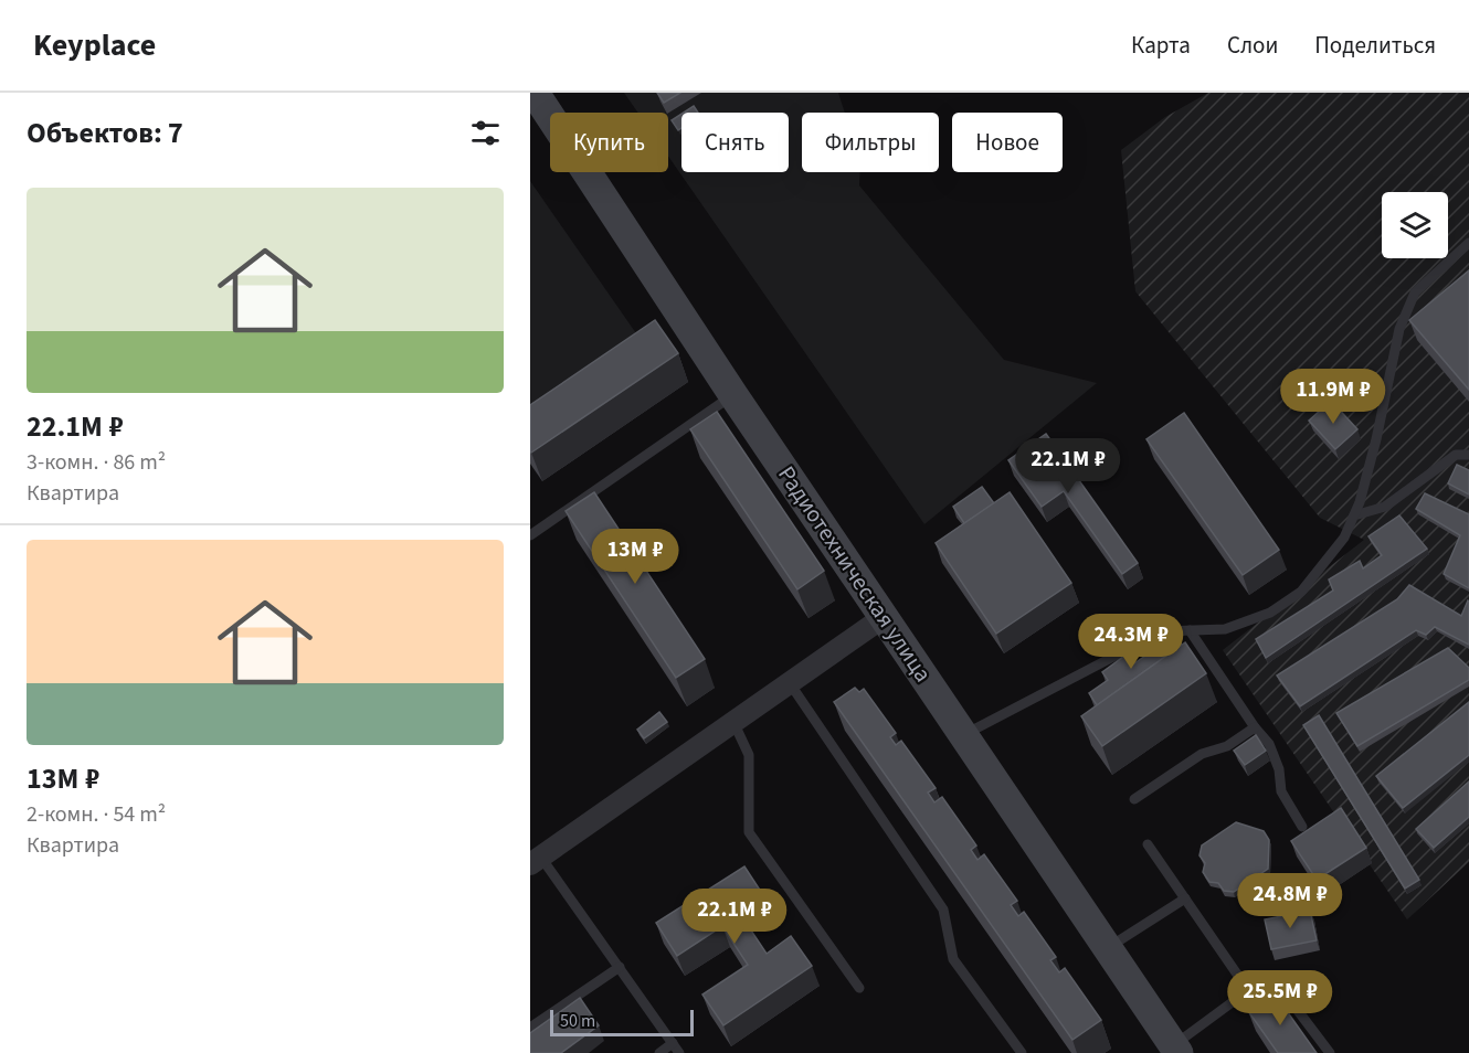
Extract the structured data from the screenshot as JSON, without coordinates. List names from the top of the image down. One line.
{"streets":{"street":["Радиотехническая улица"]},"scale_bar":"50 m","page":{"header":"Keyplace","nav":["Карта","Слои","Поделиться"],"heading":"Объектов: 7","chip":["Купить","Снять","Фильтры","Новое"],"list":[{"name":"22.1M ₽","note":"3-комн. · 86 m² · Квартира"},{"name":"13M ₽","note":"2-комн. · 54 m² · Квартира"}],"price":["11.9M ₽","22.1M ₽","13M ₽","24.3M ₽","24.8M ₽","22.1M ₽","25.5M ₽"],"scale":"50 m"}}
